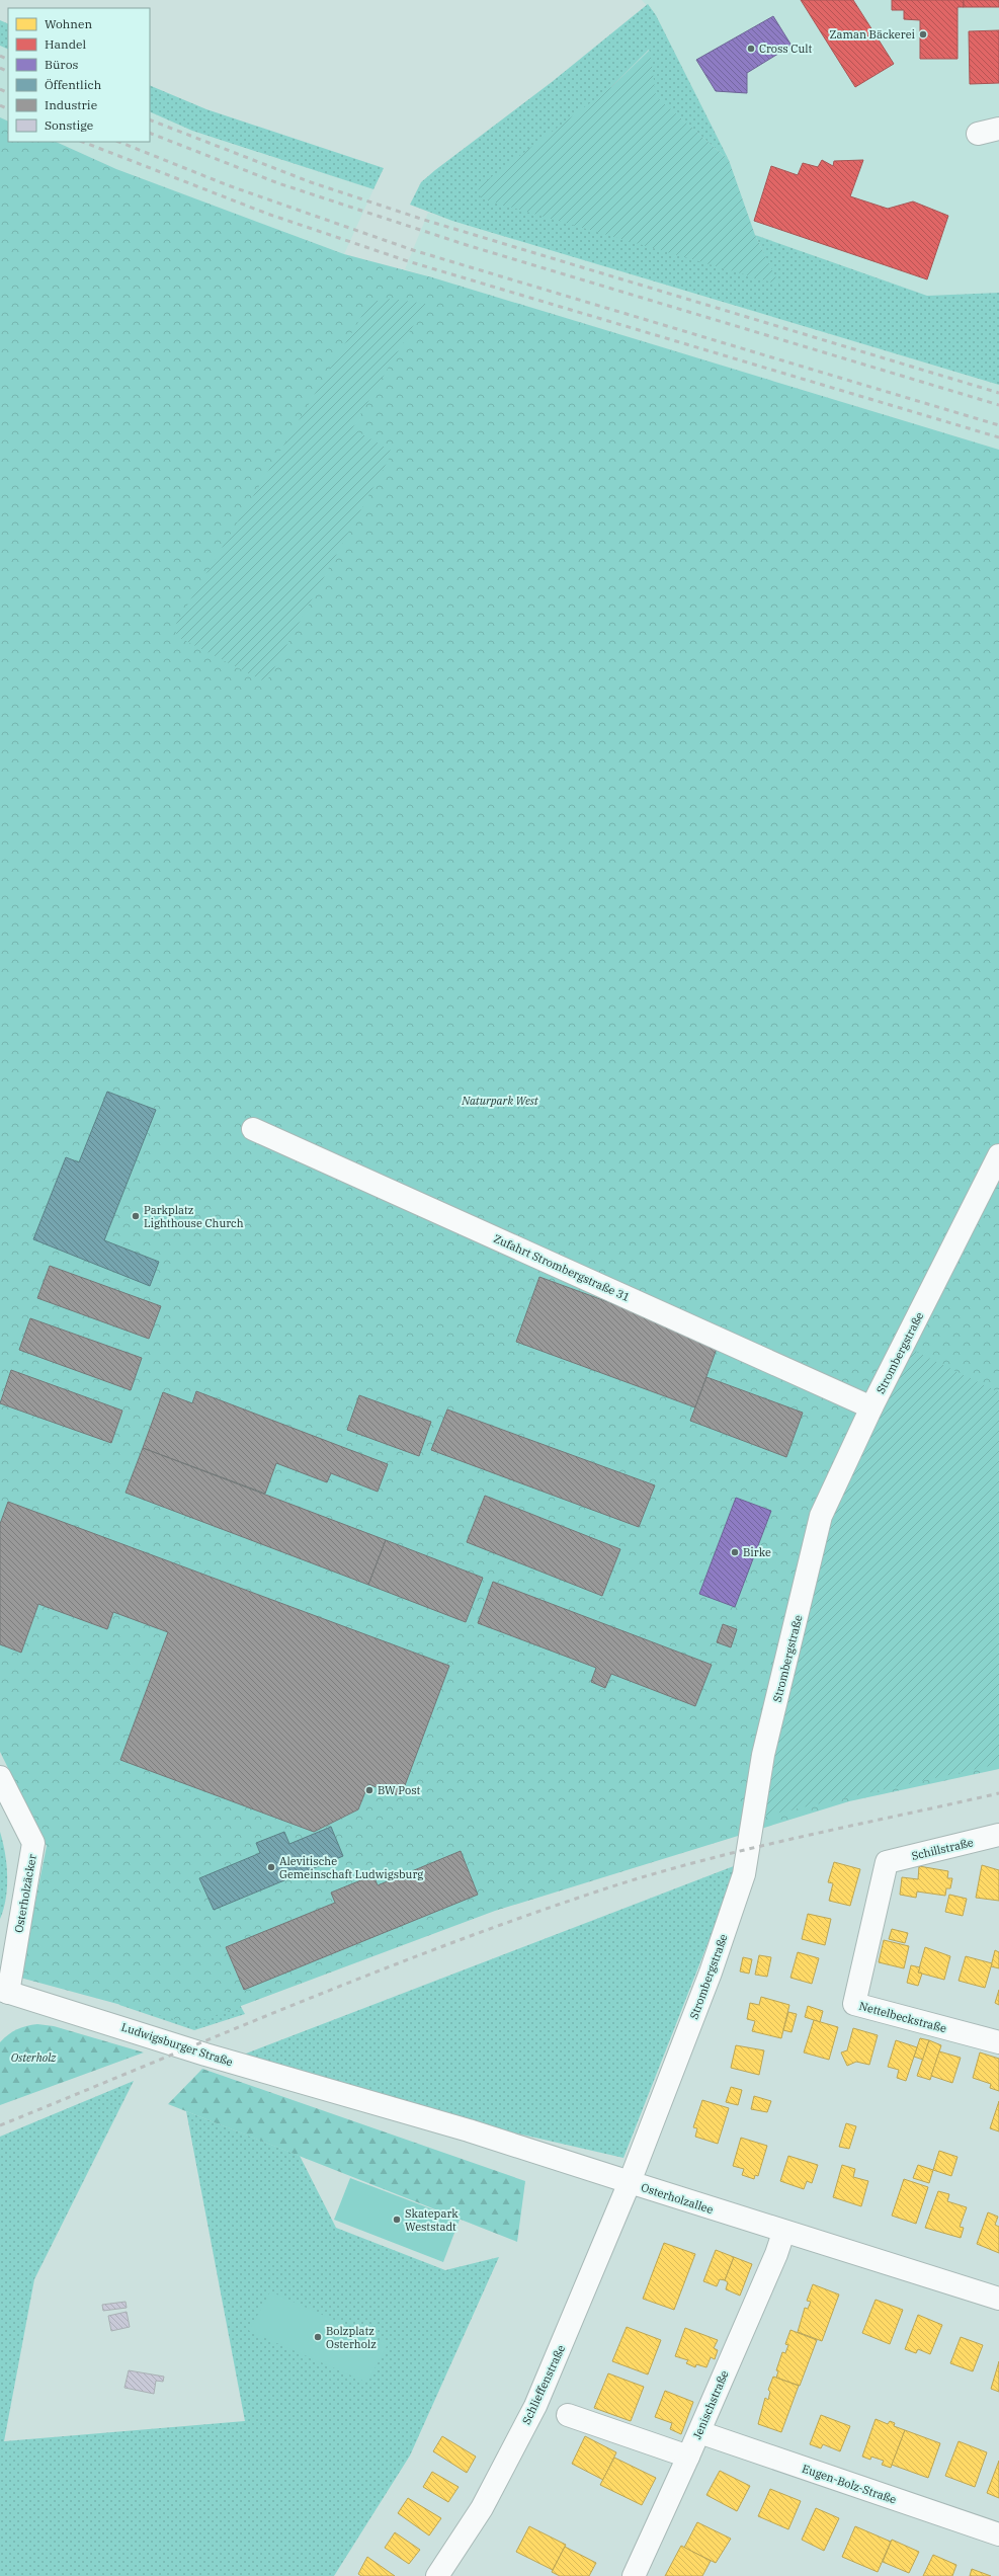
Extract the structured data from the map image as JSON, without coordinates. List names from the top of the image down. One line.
{"streets":{"street":["Zufahrt Strombergstraße 31","Strombergstraße","Schillstraße","Osterholzäcker","Nettelbeckstraße","Ludwigsburger Straße","Osterholzallee","Schlieffenstraße","Jenischstraße","Eugen-Bolz-Straße"]},"crossings":[["Zufahrt Strombergstraße 31","Strombergstraße"],["Strombergstraße","Osterholzallee"],["Strombergstraße","Schlieffenstraße"],["Schillstraße","Nettelbeckstraße"],["Osterholzäcker","Ludwigsburger Straße"],["Ludwigsburger Straße","Osterholzallee"],["Osterholzallee","Schlieffenstraße"],["Osterholzallee","Jenischstraße"],["Jenischstraße","Eugen-Bolz-Straße"]],"parks":["Naturpark West","Osterholz"],"places":["Zaman Bäckerei","Cross Cult","Parkplatz Lighthouse Church","Birke","BW Post","Alevitische Gemeinschaft Ludwigsburg","Skatepark Weststadt","Bolzplatz Osterholz"],"legend":["Wohnen","Handel","Büros","Öffentlich","Industrie","Sonstige"]}
